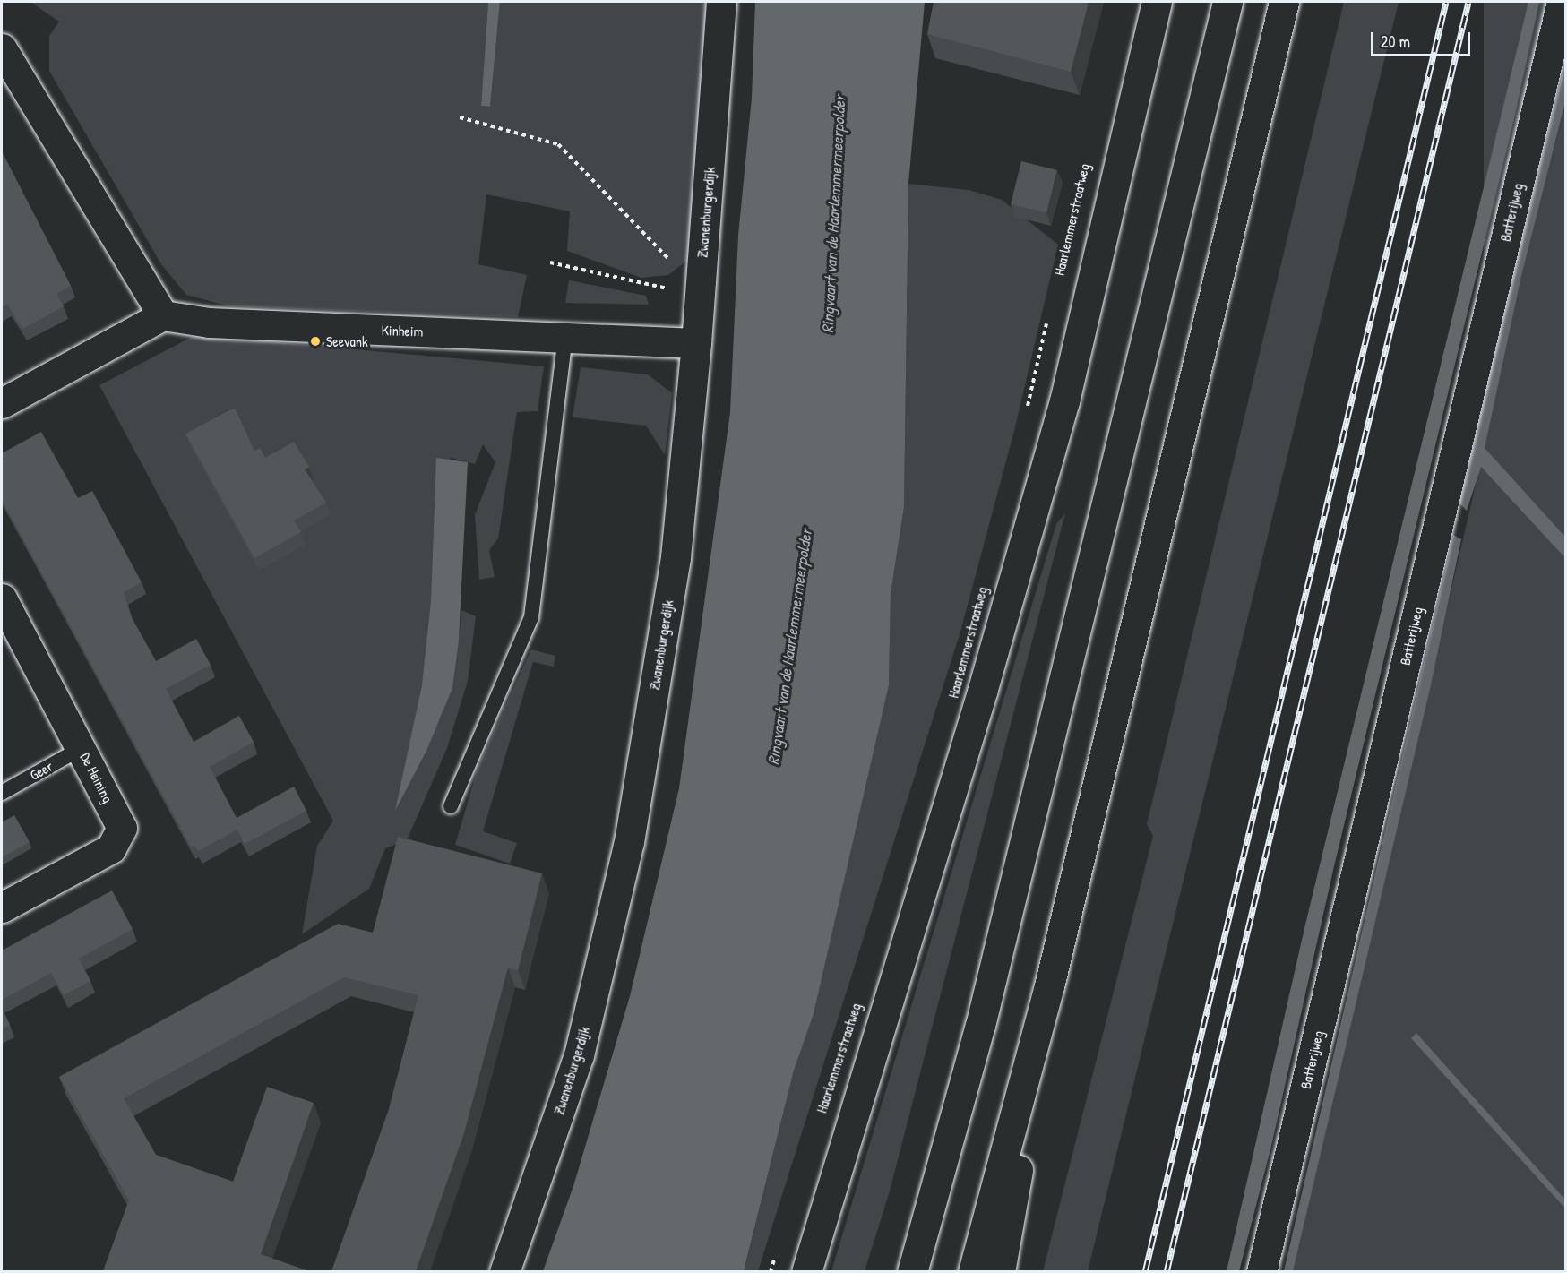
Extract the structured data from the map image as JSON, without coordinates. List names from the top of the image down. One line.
{"streets":{"main road":["Zwanenburgerdijk","Batterijweg","Haarlemmerstraatweg","Kinheim","De Heining"],"lane":["Geer"]},"crossings":[["Zwanenburgerdijk","Kinheim"],["Geer","De Heining"]],"water":["Ringvaart van de Haarlemmermeerpolder"],"places":["Seevank"],"scale_bar":"20 m"}
